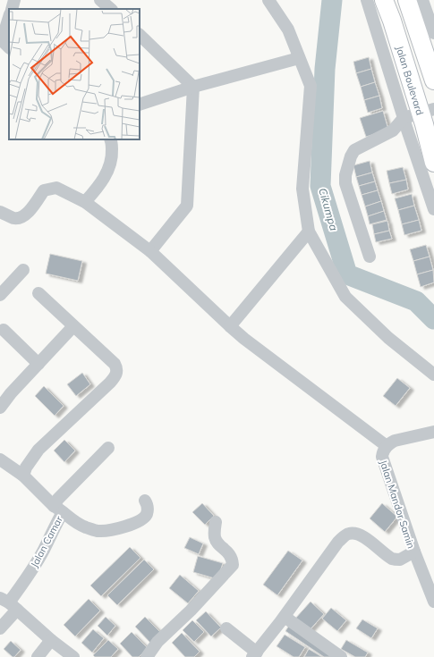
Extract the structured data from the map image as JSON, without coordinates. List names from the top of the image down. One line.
{"streets":{"main road":["Jalan Boulevard"],"street":["Jalan Mandor Samin","Jalan Camar"]},"water":["Cikumpa"]}
